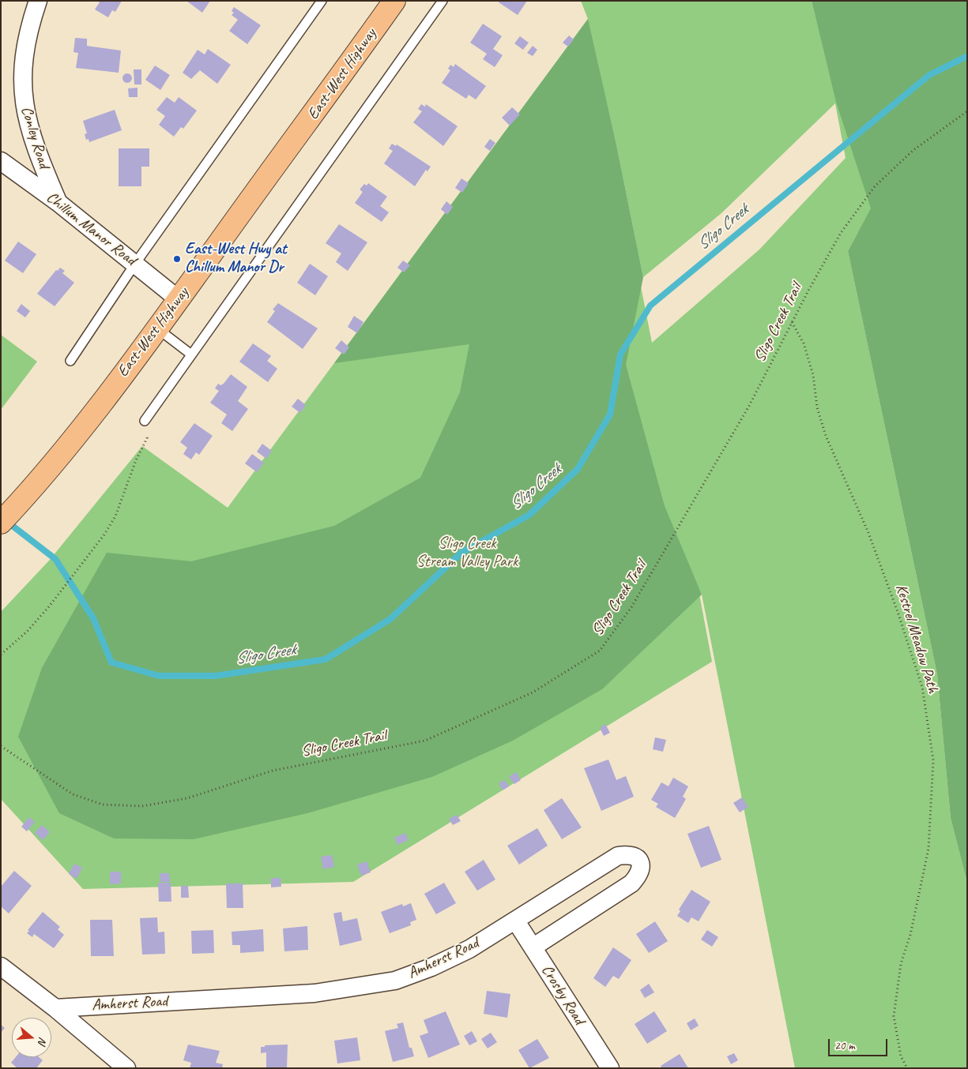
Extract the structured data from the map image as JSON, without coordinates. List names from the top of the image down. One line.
{"streets":{"main road":["East-West Highway"],"street":["Conley Road","Chillum Manor Road","Amherst Road","Crosby Road"],"path":["Sligo Creek Trail","Kestrel Meadow Path"]},"crossings":[["East-West Highway","Chillum Manor Road"],["Conley Road","Chillum Manor Road"],["Sligo Creek Trail","Kestrel Meadow Path"],["Amherst Road","Crosby Road"]],"water":["Sligo Creek"],"parks":["Sligo Creek Stream Valley Park"],"places":["East-West Hwy at Chillum Manor Dr"],"scale_bar":"20 m","north":"right"}
